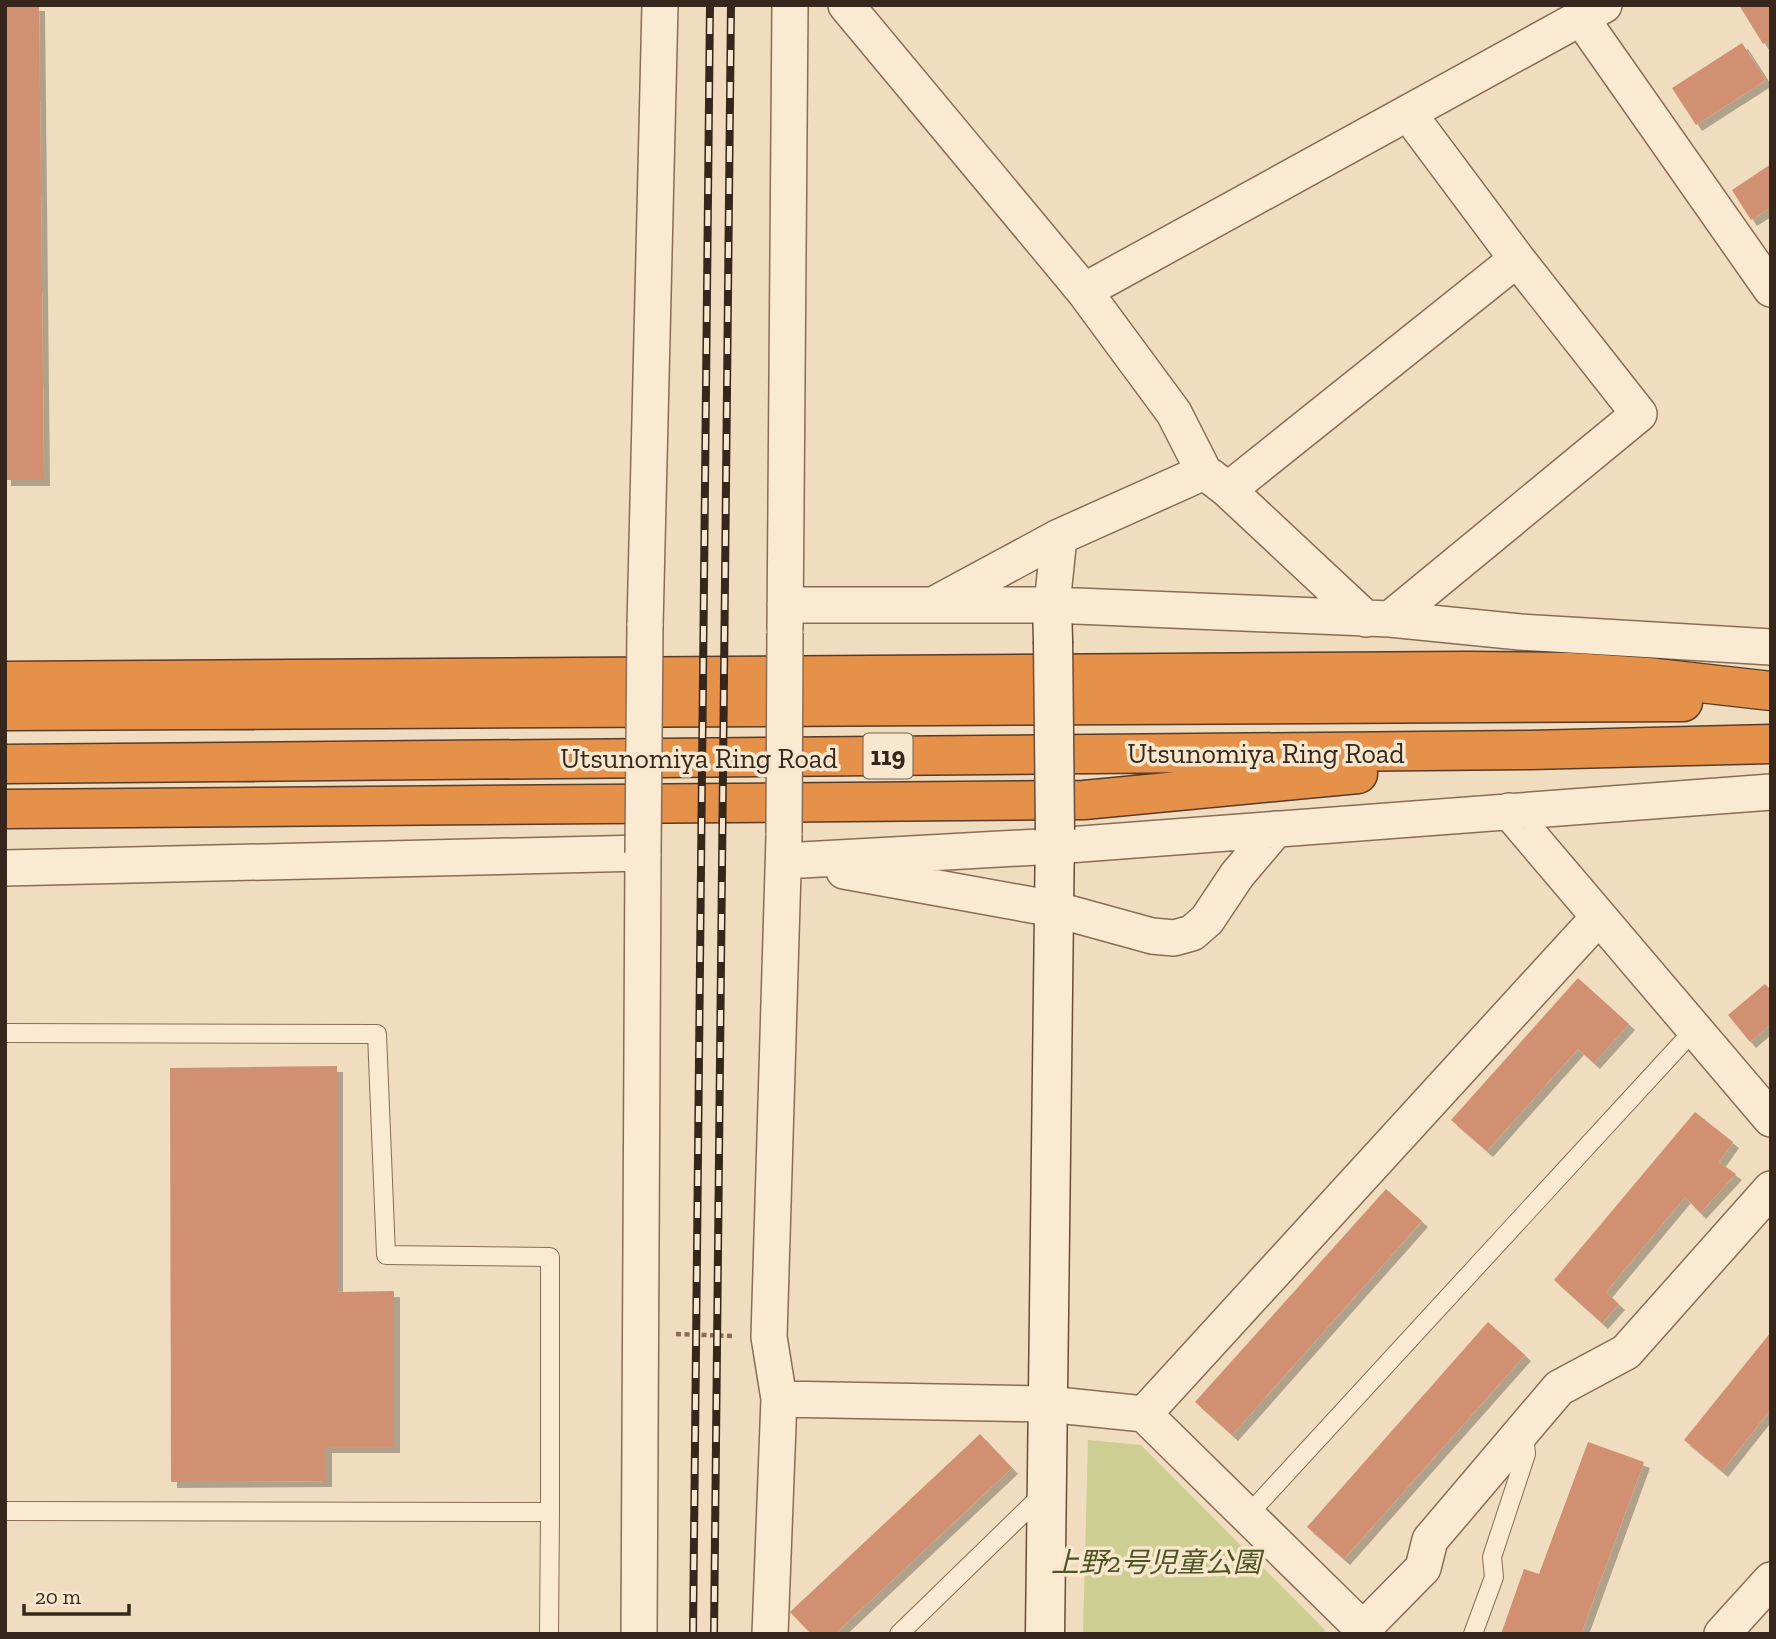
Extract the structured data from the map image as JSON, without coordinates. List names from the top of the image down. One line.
{"streets":{"highway":["Utsunomiya Ring Road","119"]},"parks":["上野2号児童公園"],"scale_bar":"20 m"}
